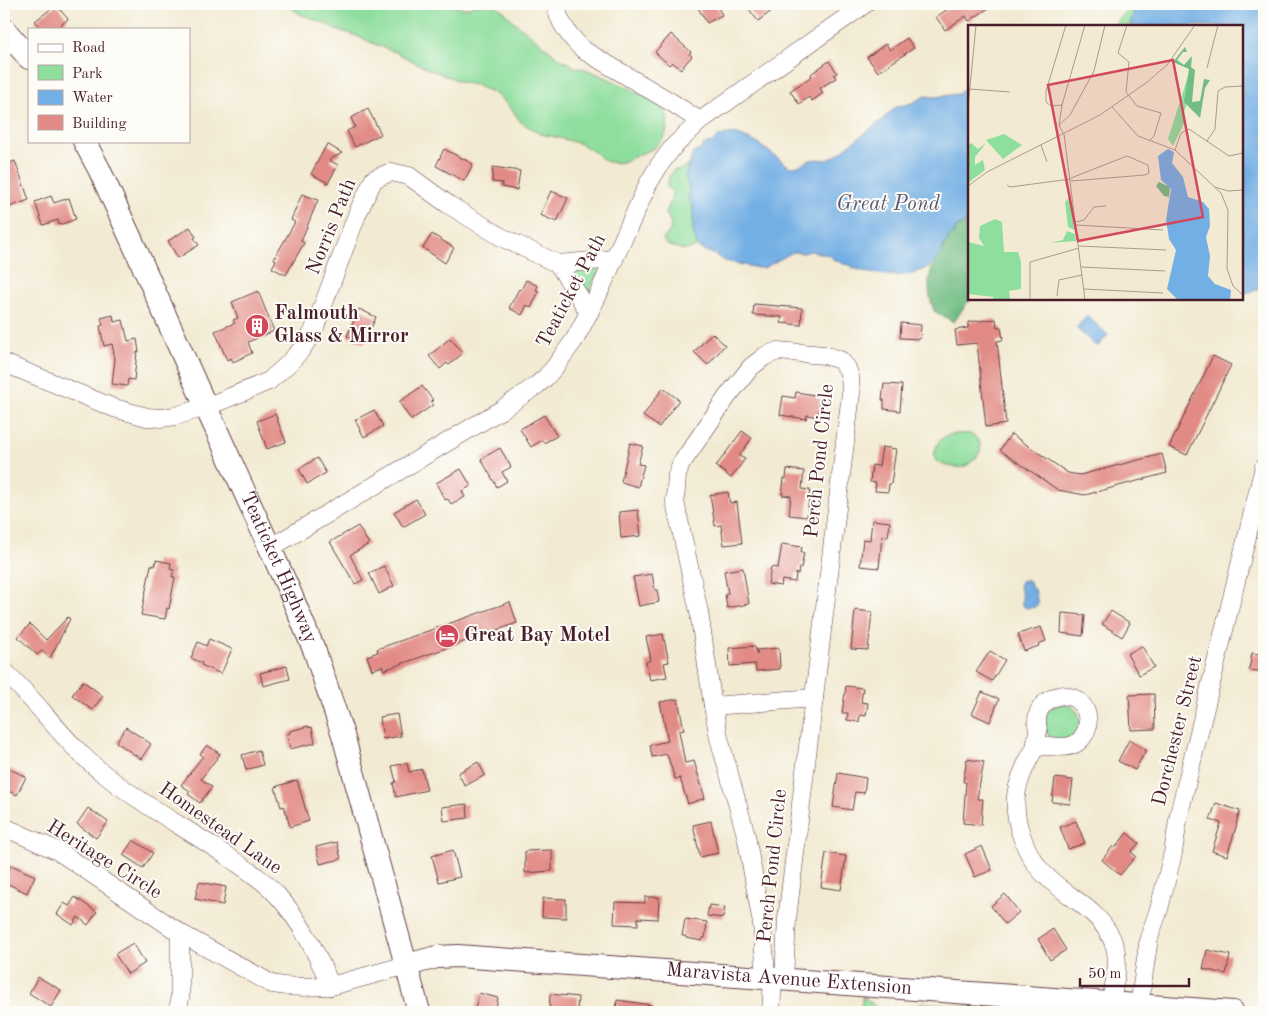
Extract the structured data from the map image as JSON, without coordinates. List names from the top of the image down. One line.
{"streets":{"main road":["Teaticket Highway","Maravista Avenue Extension"],"street":["Norris Path","Teaticket Path","Perch Pond Circle","Dorchester Street","Homestead Lane","Heritage Circle"]},"crossings":[["Norris Path","Teaticket Highway"],["Teaticket Path","Teaticket Highway"],["Perch Pond Circle","Maravista Avenue Extension"],["Teaticket Highway","Maravista Avenue Extension"],["Dorchester Street","Maravista Avenue Extension"],["Homestead Lane","Heritage Circle"]],"water":["Great Pond"],"places":{"building":["Falmouth Glass & Mirror"],"hotel":["Great Bay Motel"]},"legend":["Road","Park","Water","Building"],"scale_bar":"50 m"}
